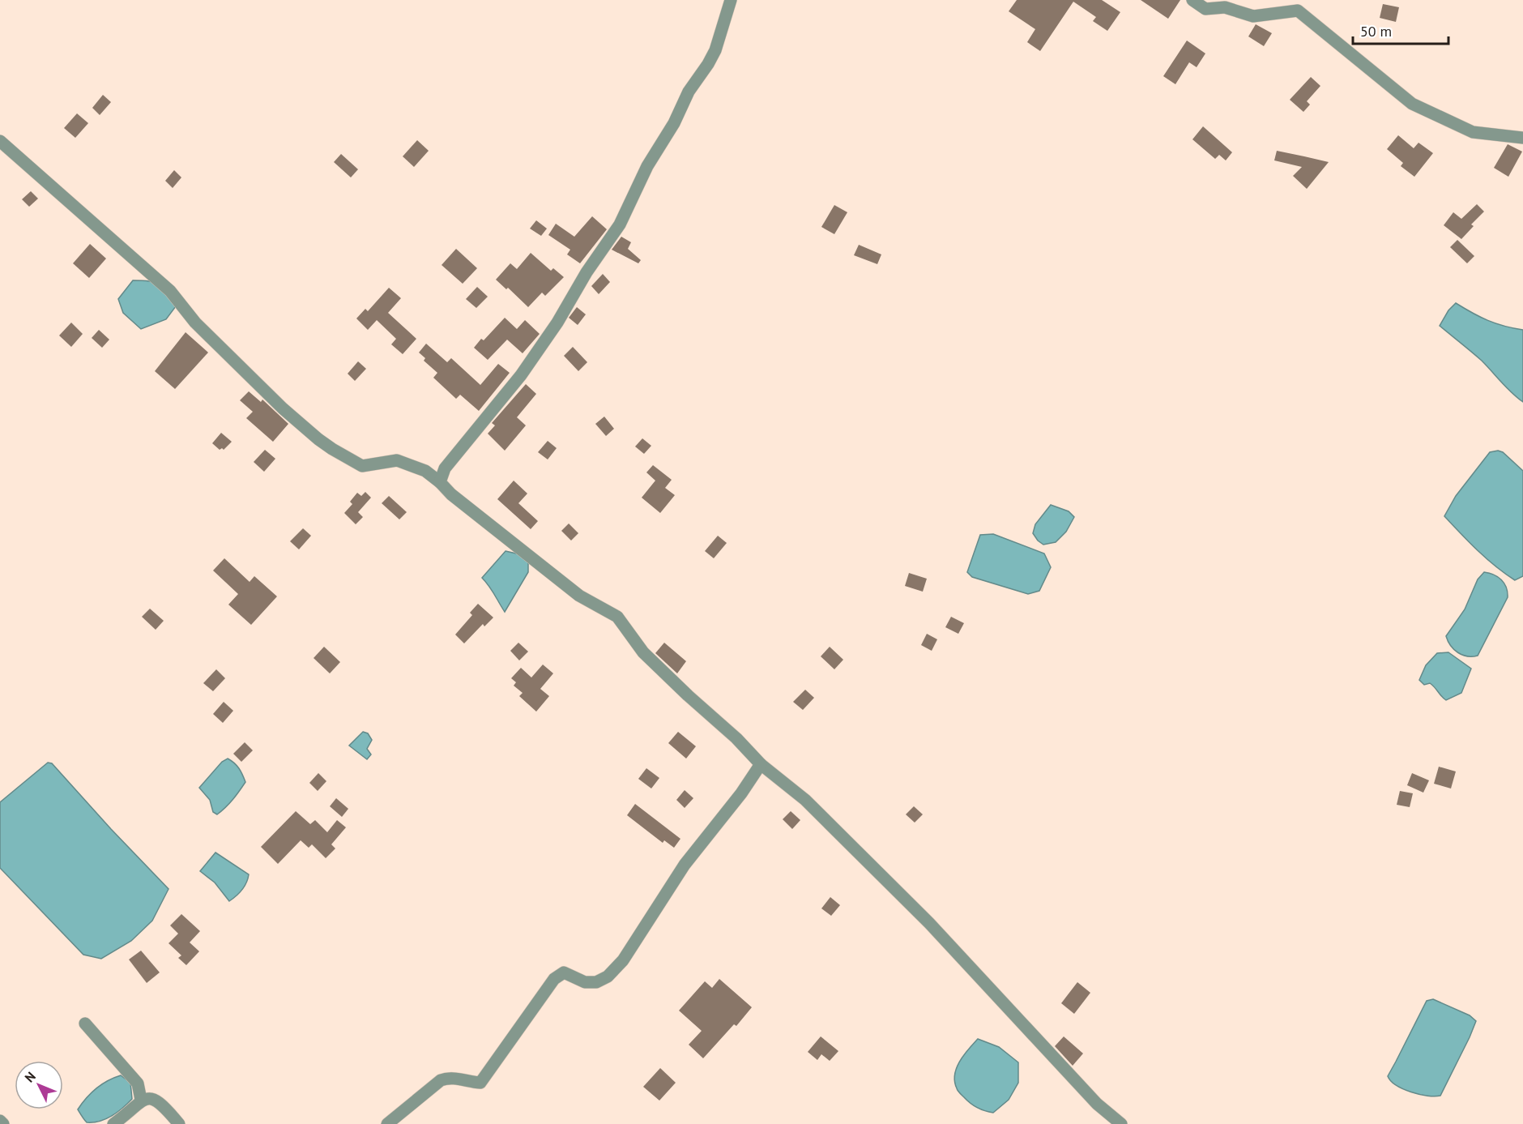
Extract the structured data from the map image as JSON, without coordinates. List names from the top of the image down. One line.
{"scale_bar":"50 m","north":"top left"}
